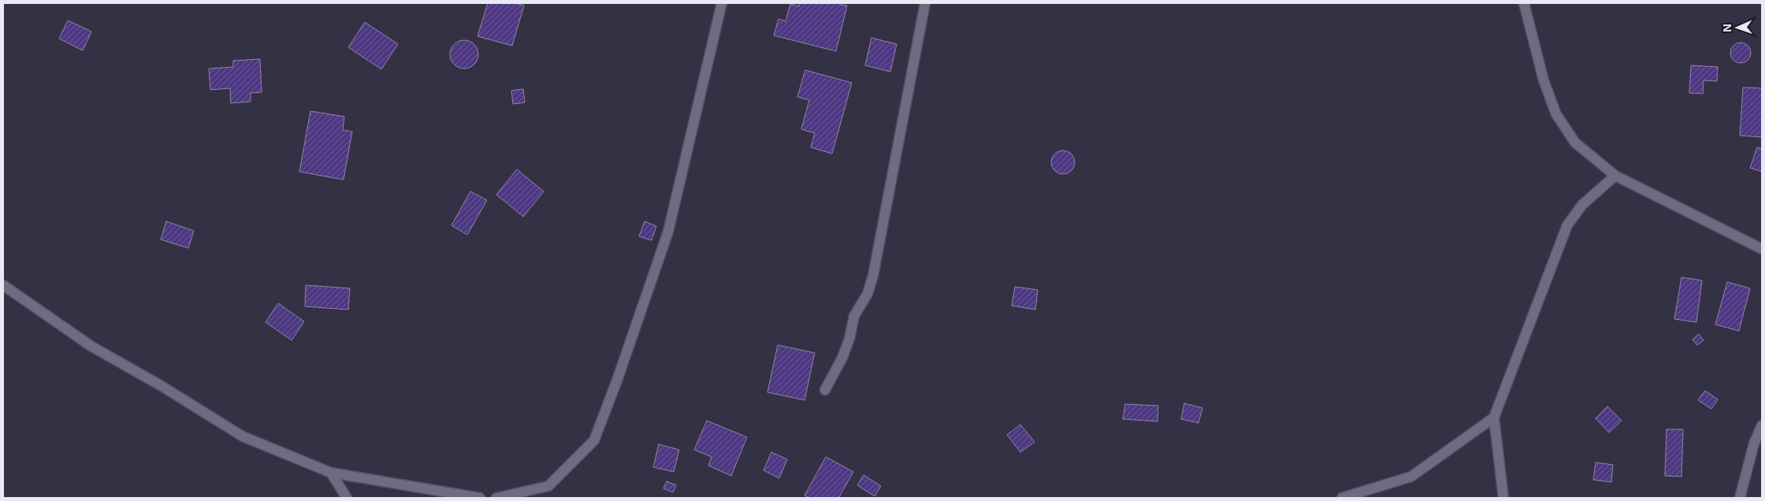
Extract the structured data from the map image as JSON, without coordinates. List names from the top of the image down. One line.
{"north":"left"}
